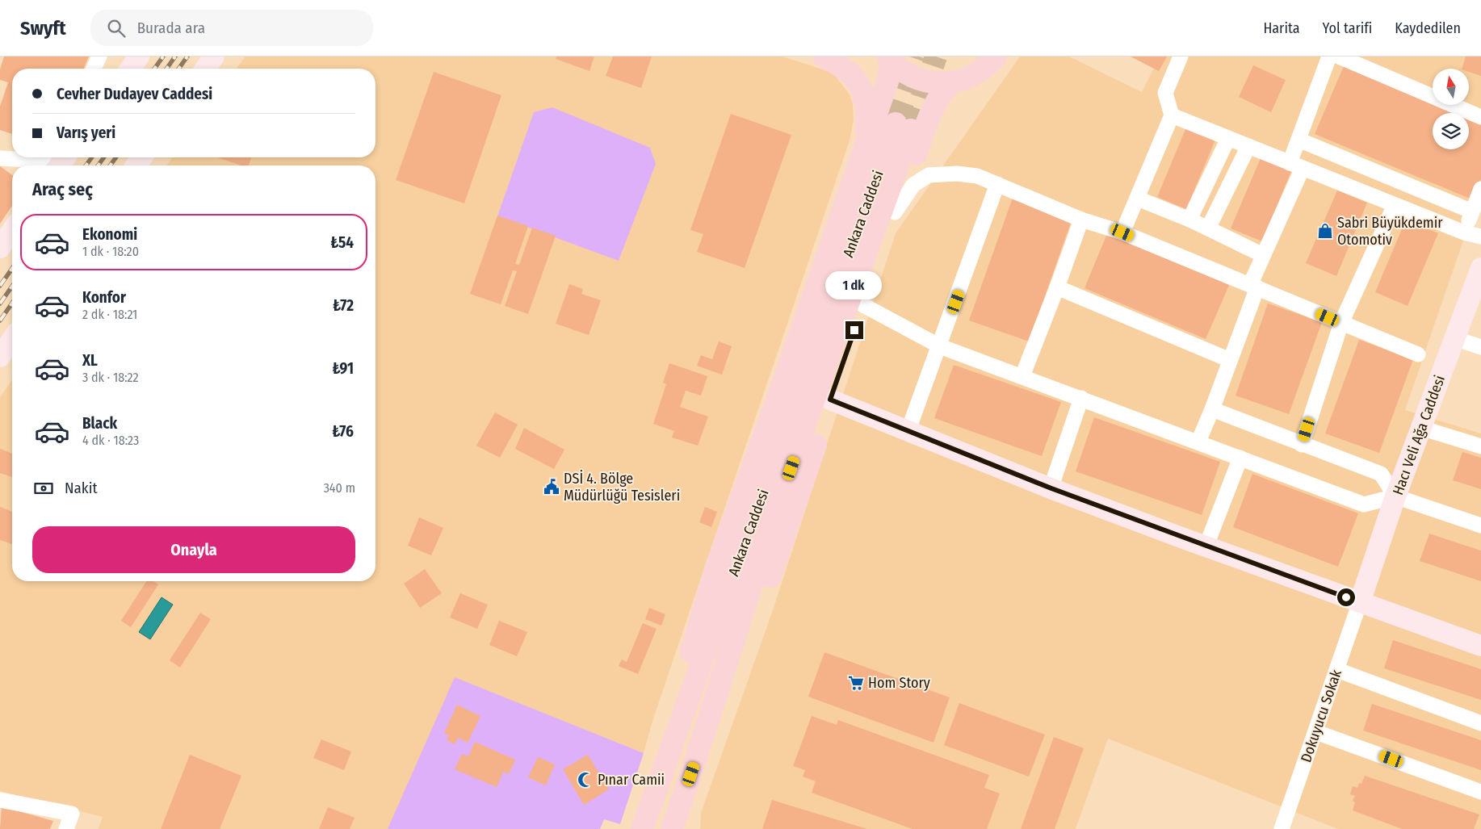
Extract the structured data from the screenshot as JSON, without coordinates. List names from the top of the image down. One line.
{"streets":{"main road":["Ankara Caddesi"],"street":["Hacı Veli Ağa Caddesi","Dokuyucu Sokak"]},"crossings":[["Hacı Veli Ağa Caddesi","Dokuyucu Sokak"]],"places":{"shop":["Sabri Büyükdemir Otomotiv"],"public building":["DSİ 4. Bölge Müdürlüğü Tesisleri"],"supermarket":["Hom Story"],"mosque":["Pınar Camii"]},"north":"top","page":{"header":"Swyft","search":"Burada ara","nav":["Harita","Yol tarifi","Kaydedilen"],"banner":["Cevher Dudayev Caddesi","Varış yeri"],"heading":"Araç seç","list":[{"name":"Ekonomi","note":"1 dk · 18:20","value":"₺54"},{"name":"Konfor","note":"2 dk · 18:21","value":"₺72"},{"name":"XL","note":"3 dk · 18:22","value":"₺91"},{"name":"Black","note":"4 dk · 18:23","value":"₺76"}],"bubble":"1 dk","pay":["Nakit","340 m"],"buttons":"Onayla"}}
